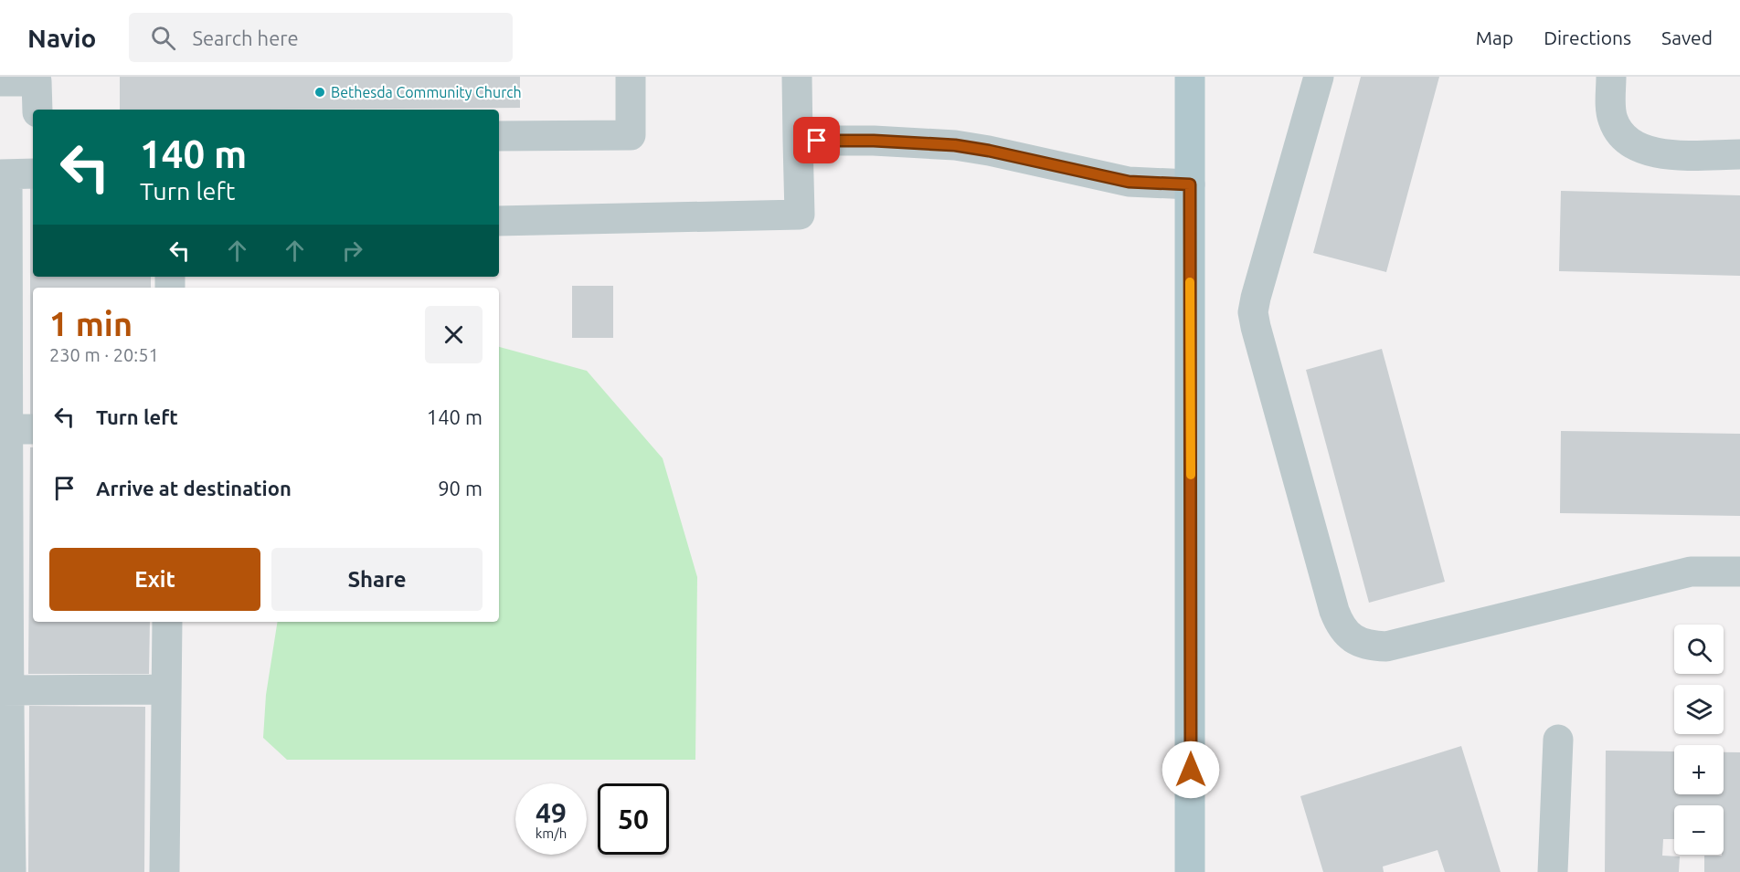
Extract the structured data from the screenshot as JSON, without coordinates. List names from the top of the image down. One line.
{"places":["Bethesda Community Church"],"page":{"header":"Navio","search":"Search here","nav":["Map","Directions","Saved"],"turn":["140 m","Turn left"],"heading":["1 min","230 m · 20:51"],"list":[{"name":"Turn left","value":"140 m"},{"name":"Arrive at destination","value":"90 m"}],"buttons":["Exit","Share"],"map_buttons":["+","−"],"speed":"49 km/h","limit":"50"}}
